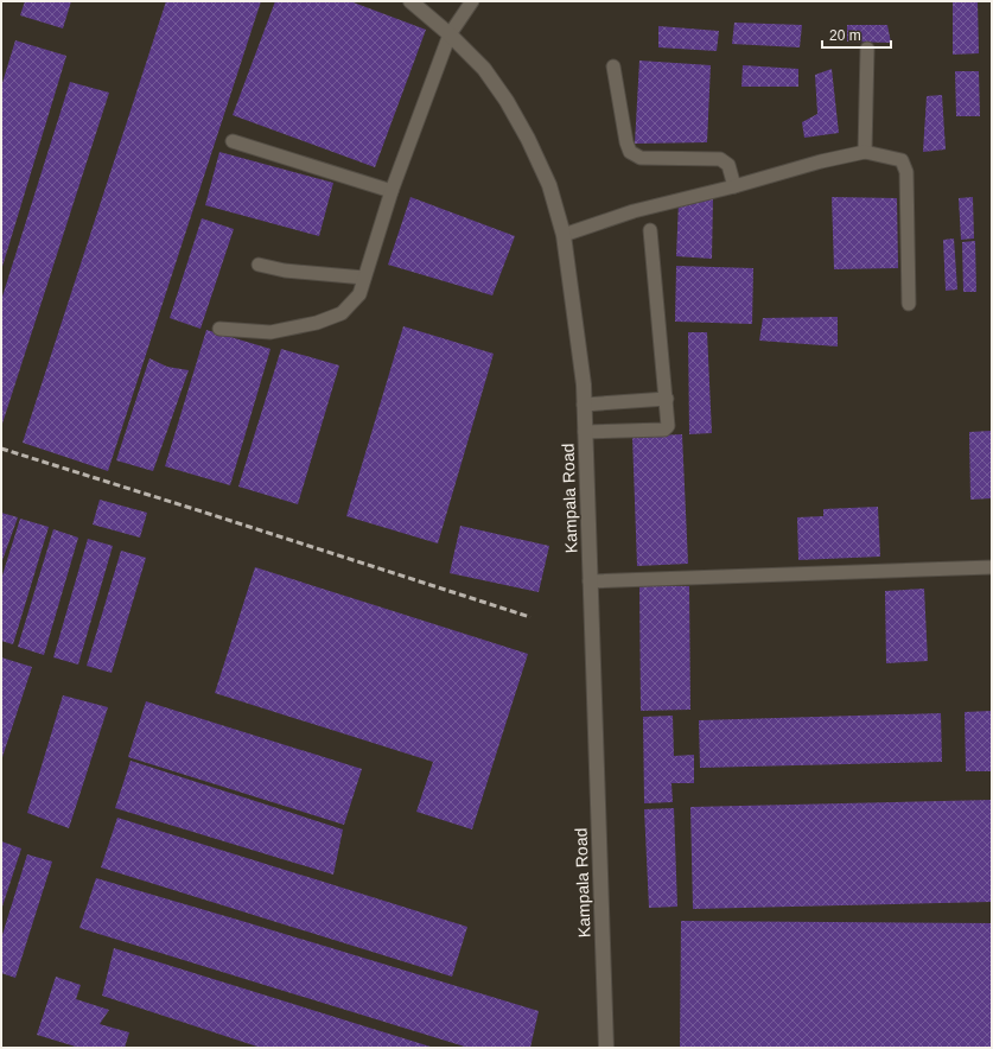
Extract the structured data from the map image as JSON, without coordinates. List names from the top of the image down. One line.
{"streets":{"street":["Kampala Road"]},"scale_bar":"20 m"}
